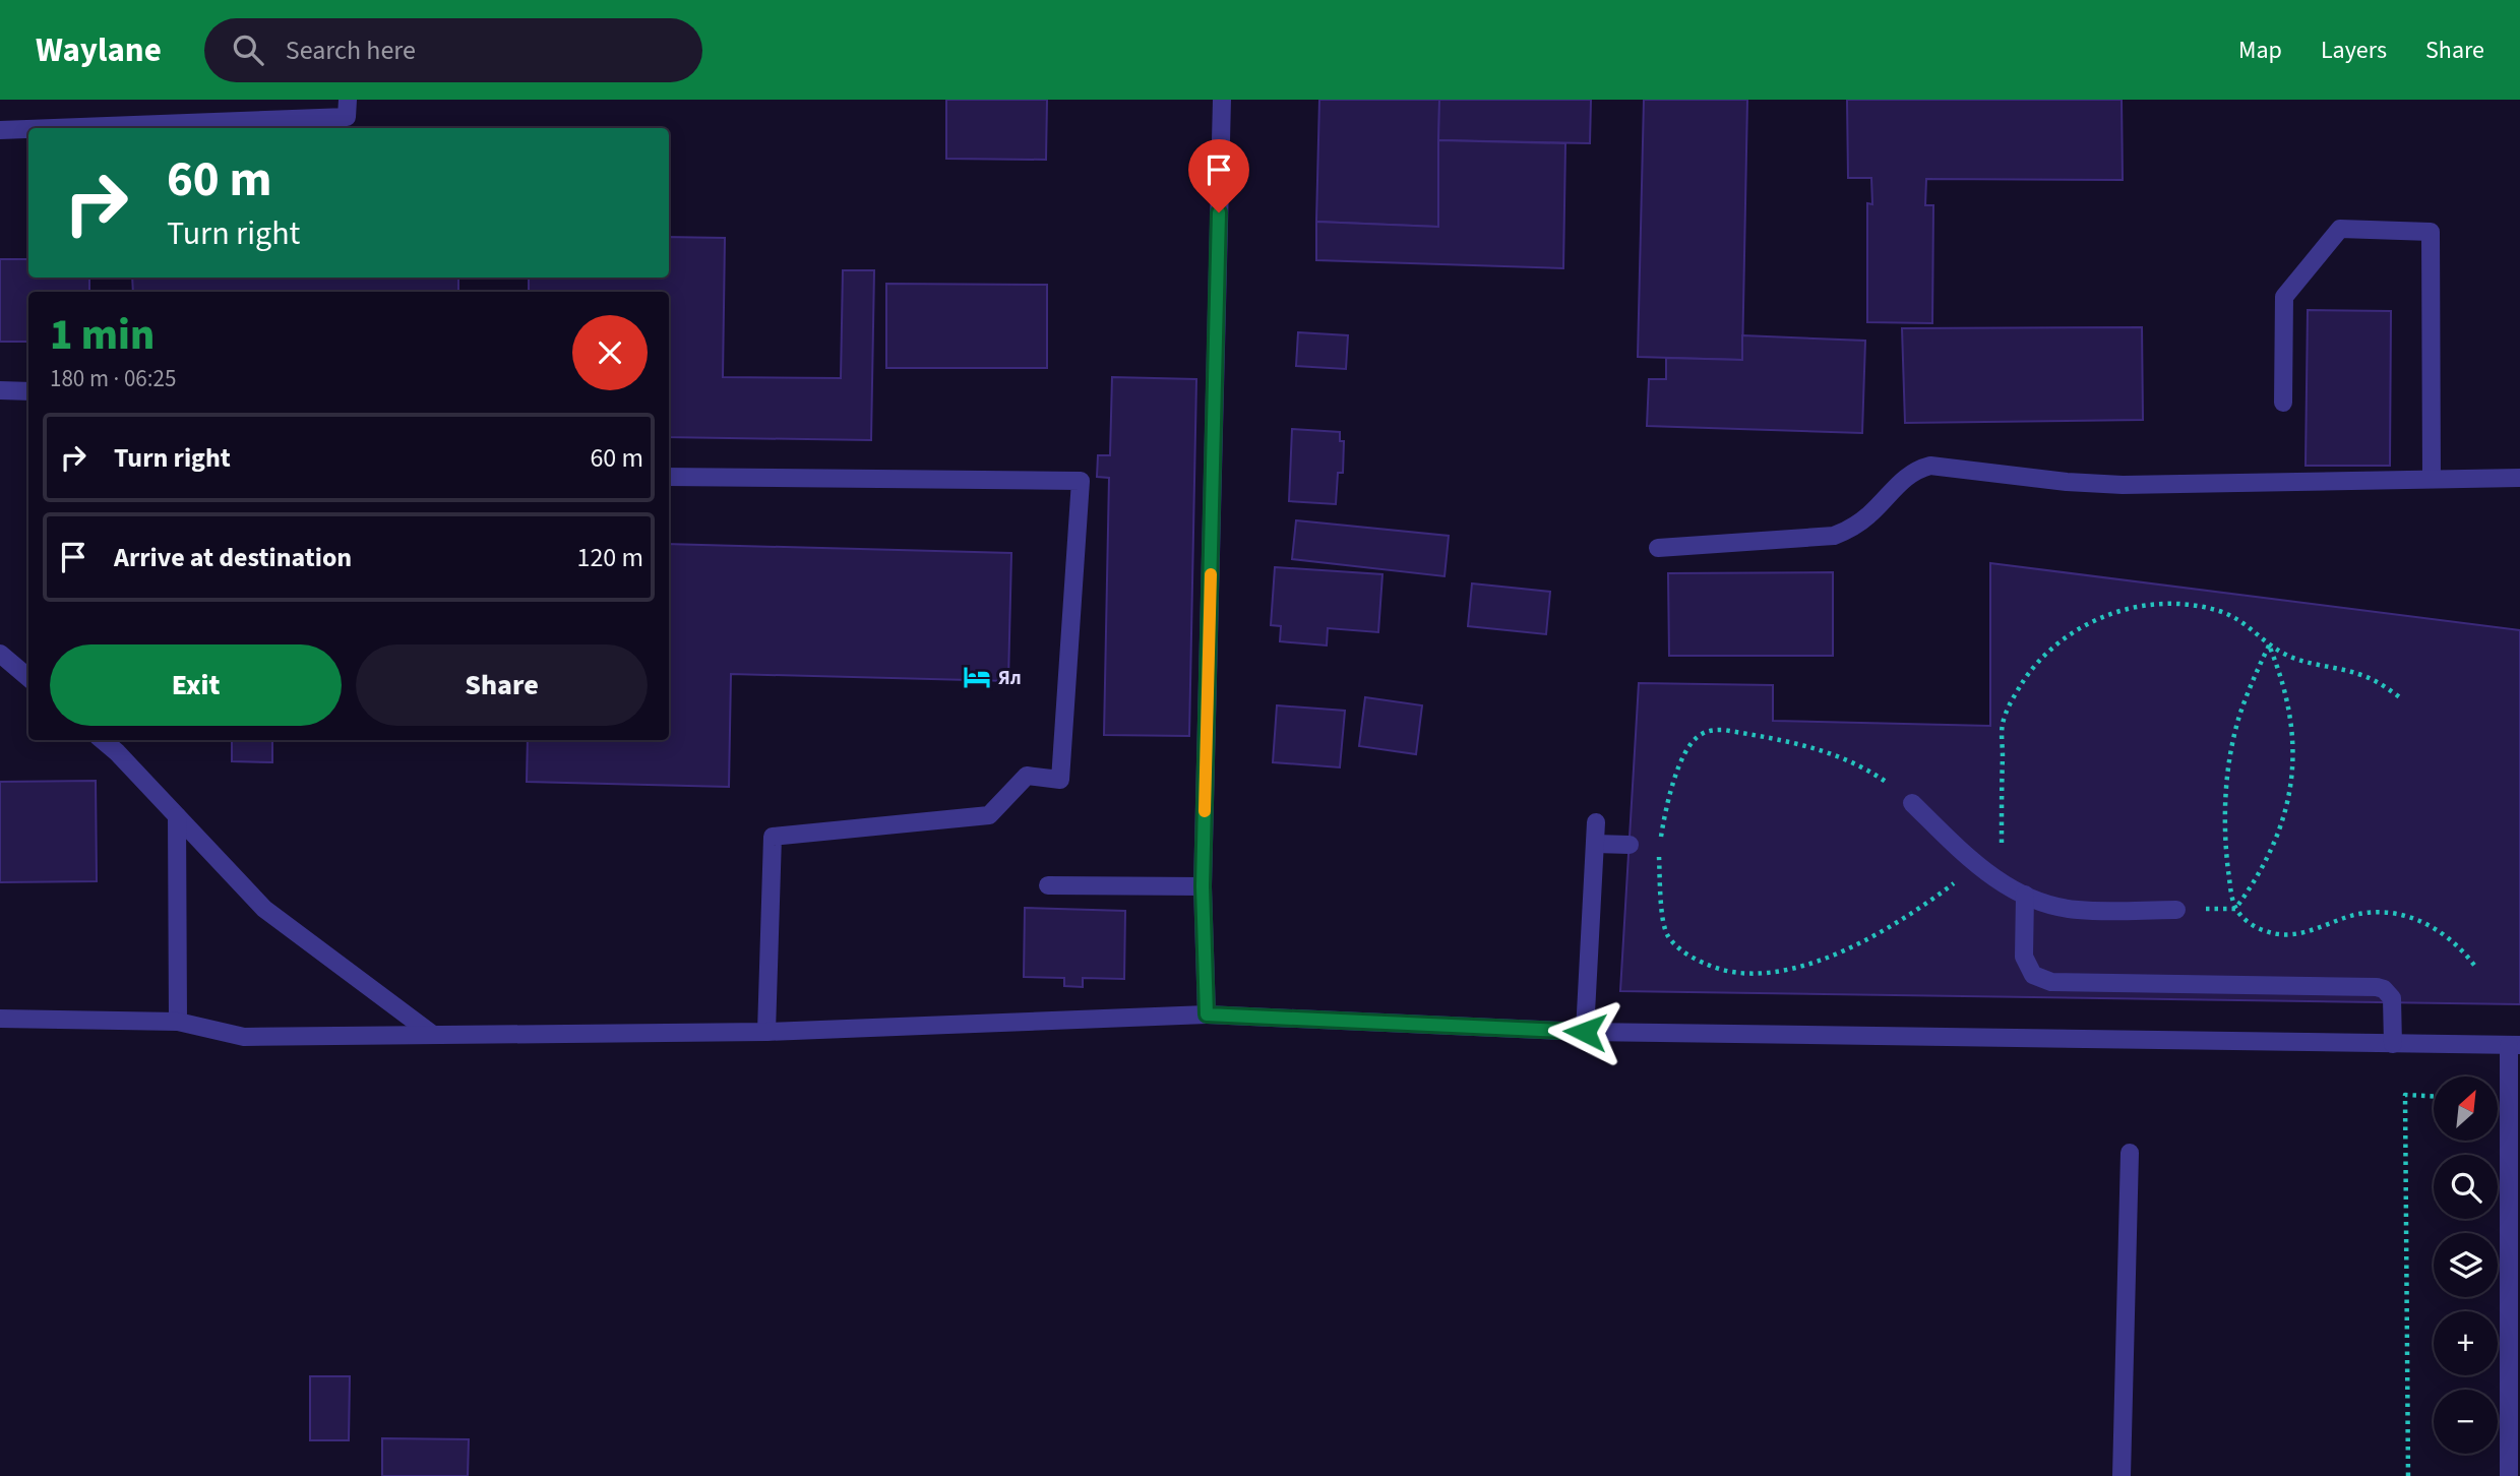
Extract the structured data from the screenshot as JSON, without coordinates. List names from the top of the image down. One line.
{"places":{"hotel":["Ял"]},"north":"top right","page":{"header":"Waylane","search":"Search here","nav":["Map","Layers","Share"],"turn":["60 m","Turn right"],"heading":["1 min","180 m · 06:25"],"list":[{"name":"Turn right","value":"60 m"},{"name":"Arrive at destination","value":"120 m"}],"buttons":["Exit","Share"],"map_buttons":["+","−"]}}
